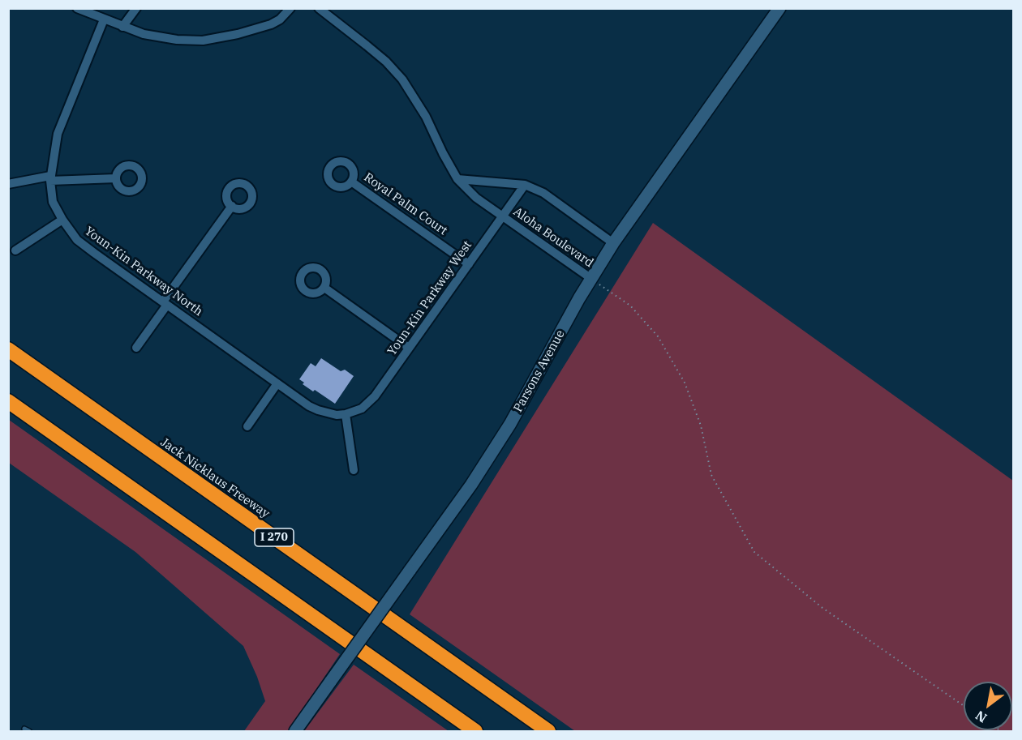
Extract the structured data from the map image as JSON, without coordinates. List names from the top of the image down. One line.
{"streets":{"highway":["Jack Nicklaus Freeway","I 270"],"street":["Royal Palm Court","Aloha Boulevard","Youn-Kin Parkway North","Youn-Kin Parkway West","Parsons Avenue"]},"crossings":[["Royal Palm Court","Youn-Kin Parkway West"],["Aloha Boulevard","Youn-Kin Parkway West"],["Aloha Boulevard","Parsons Avenue"],["Youn-Kin Parkway North","Youn-Kin Parkway West"]],"north":"bottom left"}
